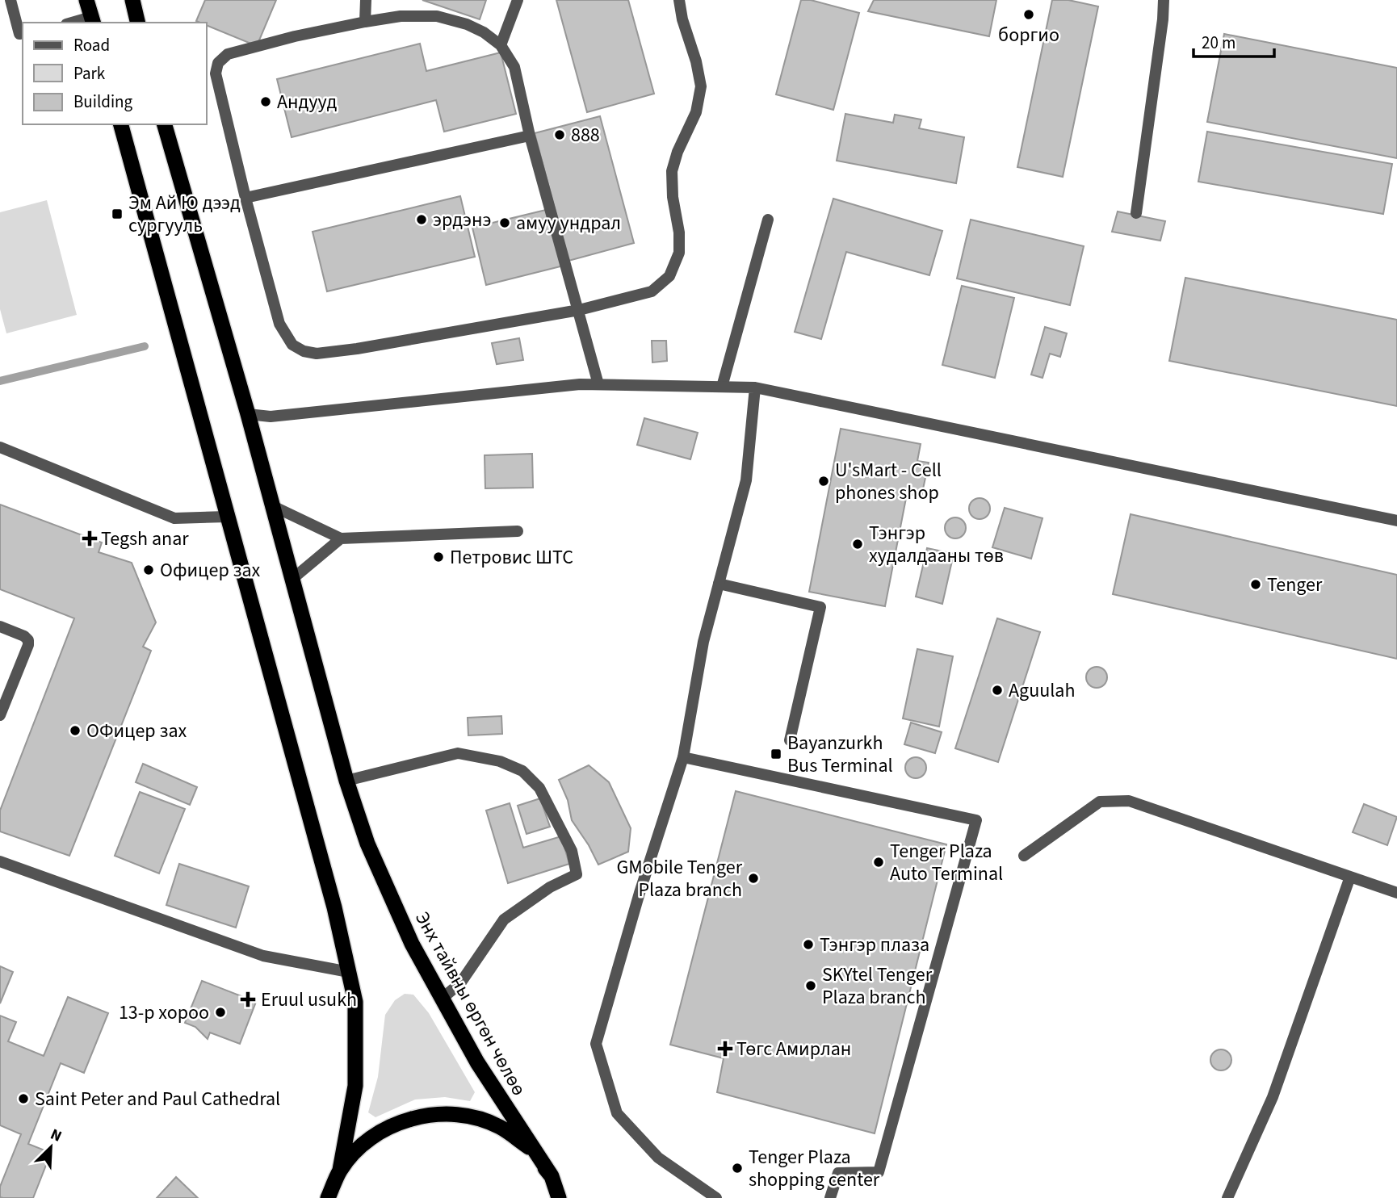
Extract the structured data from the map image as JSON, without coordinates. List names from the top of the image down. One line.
{"streets":{"highway":["Энх тайвны өргөн чөлөө"]},"places":{"other":["боргио","Андууд","888","эрдэнэ","амуу ундрал","U'sMart - Cell phones shop","Тэнгэр худалдааны төв","Петровис ШТС","Офицер зах","Tenger","Aguulah","ОФицер зах","Tenger Plaza Auto Terminal","GMobile Tenger Plaza branch","Тэнгэр плаза","SKYtel Tenger Plaza branch","13-р хороо","Saint Peter and Paul Cathedral","Tenger Plaza shopping center"],"transit":["Эм Ай Ю дээд сургууль","Bayanzurkh Bus Terminal"],"health":["Tegsh anar","Eruul usukh","Төгс Амирлан"]},"legend":["Road","Park","Building"],"scale_bar":"20 m","north":"top right"}
